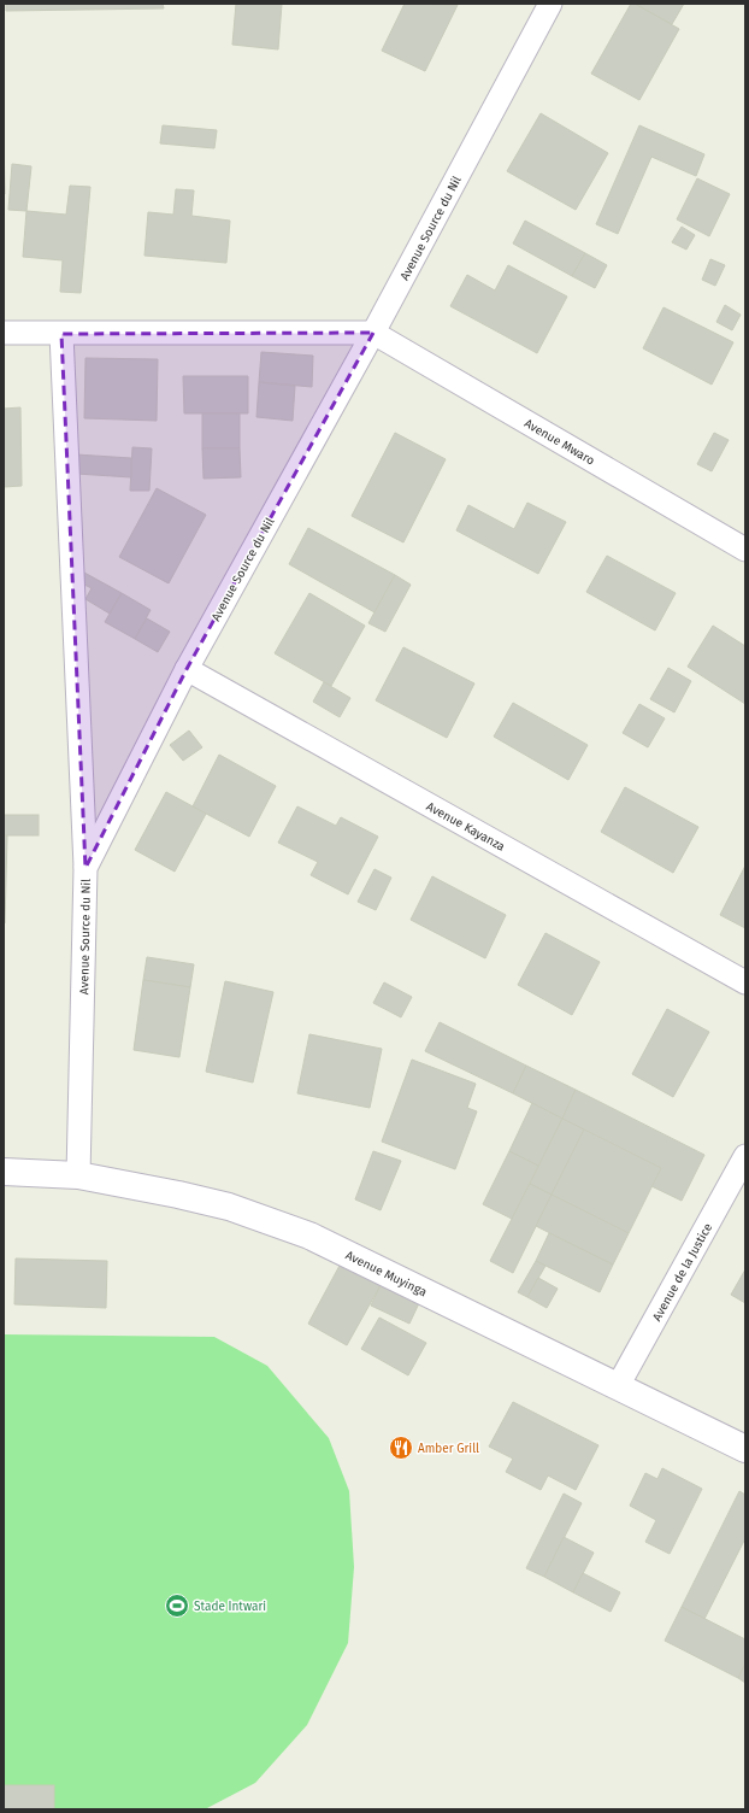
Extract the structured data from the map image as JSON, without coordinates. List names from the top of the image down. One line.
{"streets":{"street":["Avenue Source du Nil","Avenue Mwaro","Avenue Kayanza","Avenue de la Justice","Avenue Muyinga"]},"crossings":[["Avenue Source du Nil","Avenue Mwaro"],["Avenue Source du Nil","Avenue Kayanza"],["Avenue Source du Nil","Avenue Muyinga"],["Avenue de la Justice","Avenue Muyinga"]],"places":{"restaurant":["Amber Grill"],"sports":["Stade Intwari"]}}
